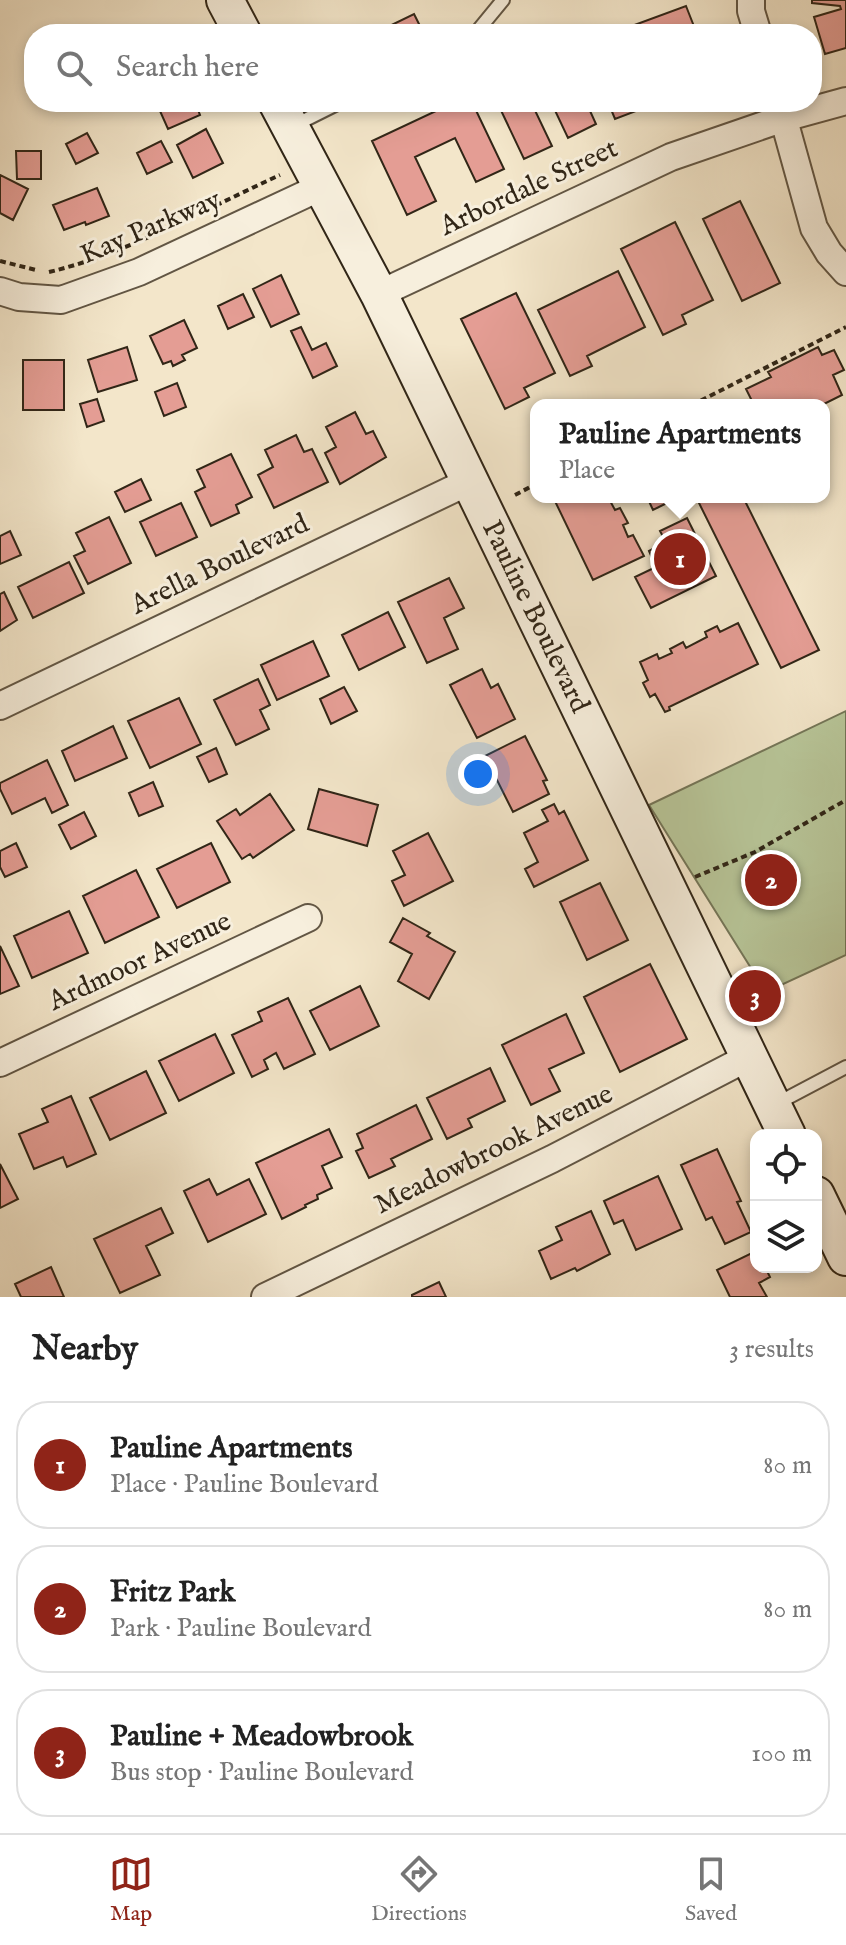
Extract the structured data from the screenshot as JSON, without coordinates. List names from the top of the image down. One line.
{"streets":{"street":["Arbordale Street","Kay Parkway","Arella Boulevard","Pauline Boulevard","Ardmoor Avenue","Meadowbrook Avenue"]},"crossings":[["Arbordale Street","Pauline Boulevard"],["Kay Parkway","Pauline Boulevard"],["Arella Boulevard","Pauline Boulevard"],["Pauline Boulevard","Meadowbrook Avenue"]],"page":{"search":"Search here","popup":["Pauline Apartments","Place"],"pins":["1","2","3"],"heading":["Nearby","3 results"],"list":[{"mark":"1","name":"Pauline Apartments","note":"Place · Pauline Boulevard","value":"80 m"},{"mark":"2","name":"Fritz Park","note":"Park · Pauline Boulevard","value":"80 m"},{"mark":"3","name":"Pauline + Meadowbrook","note":"Bus stop · Pauline Boulevard","value":"100 m"}],"nav":["Map","Directions","Saved"]}}
